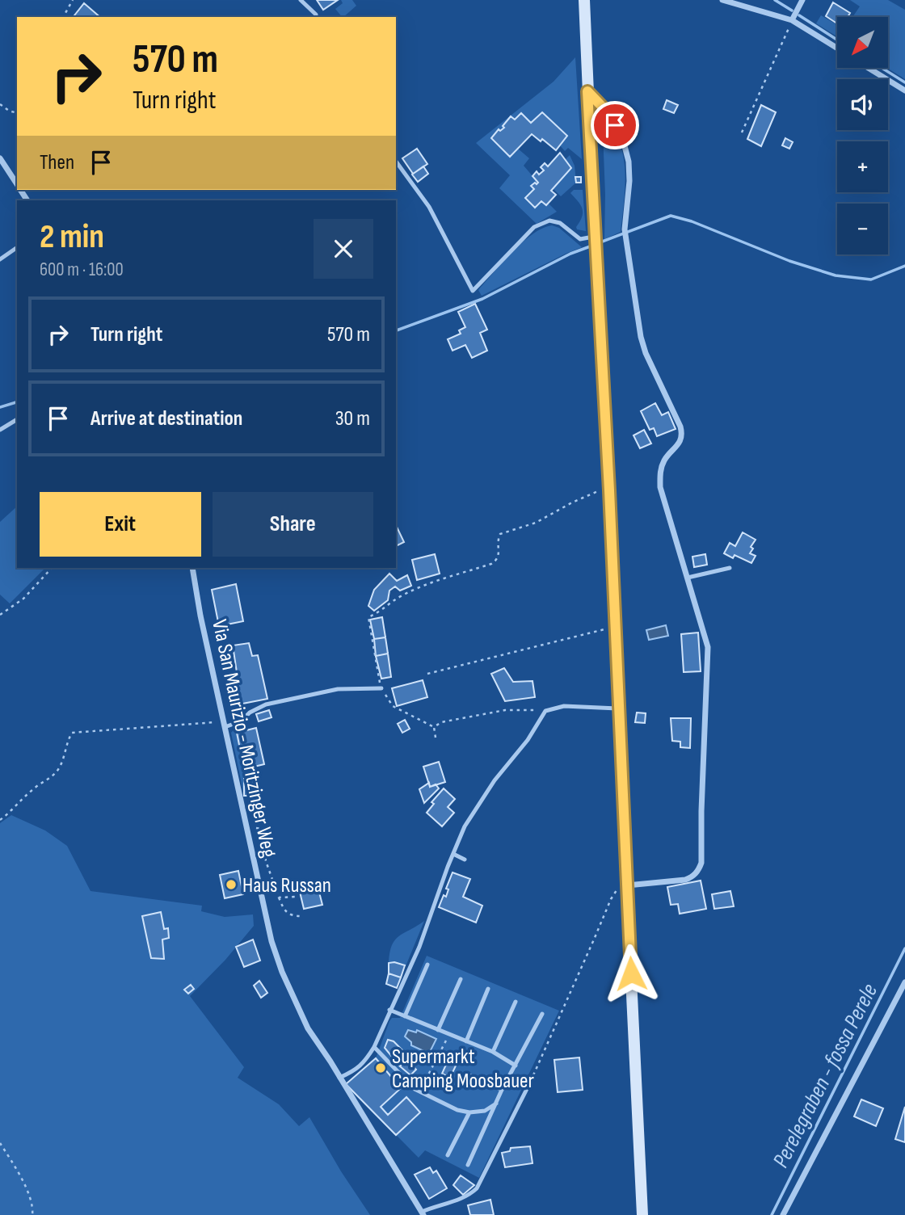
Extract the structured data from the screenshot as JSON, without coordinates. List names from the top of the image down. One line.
{"streets":{"street":["Via San Maurizio - Moritzinger Weg"]},"water":["Perelegraben - fossa Perele"],"places":["Haus Russan","Supermarkt Camping Moosbauer"],"north":"bottom left","page":{"map_buttons":["+","−"],"turn":["570 m","Turn right"],"then":"Then","heading":["2 min","600 m · 16:00"],"list":[{"name":"Turn right","value":"570 m"},{"name":"Arrive at destination","value":"30 m"}],"buttons":["Exit","Share"]}}
